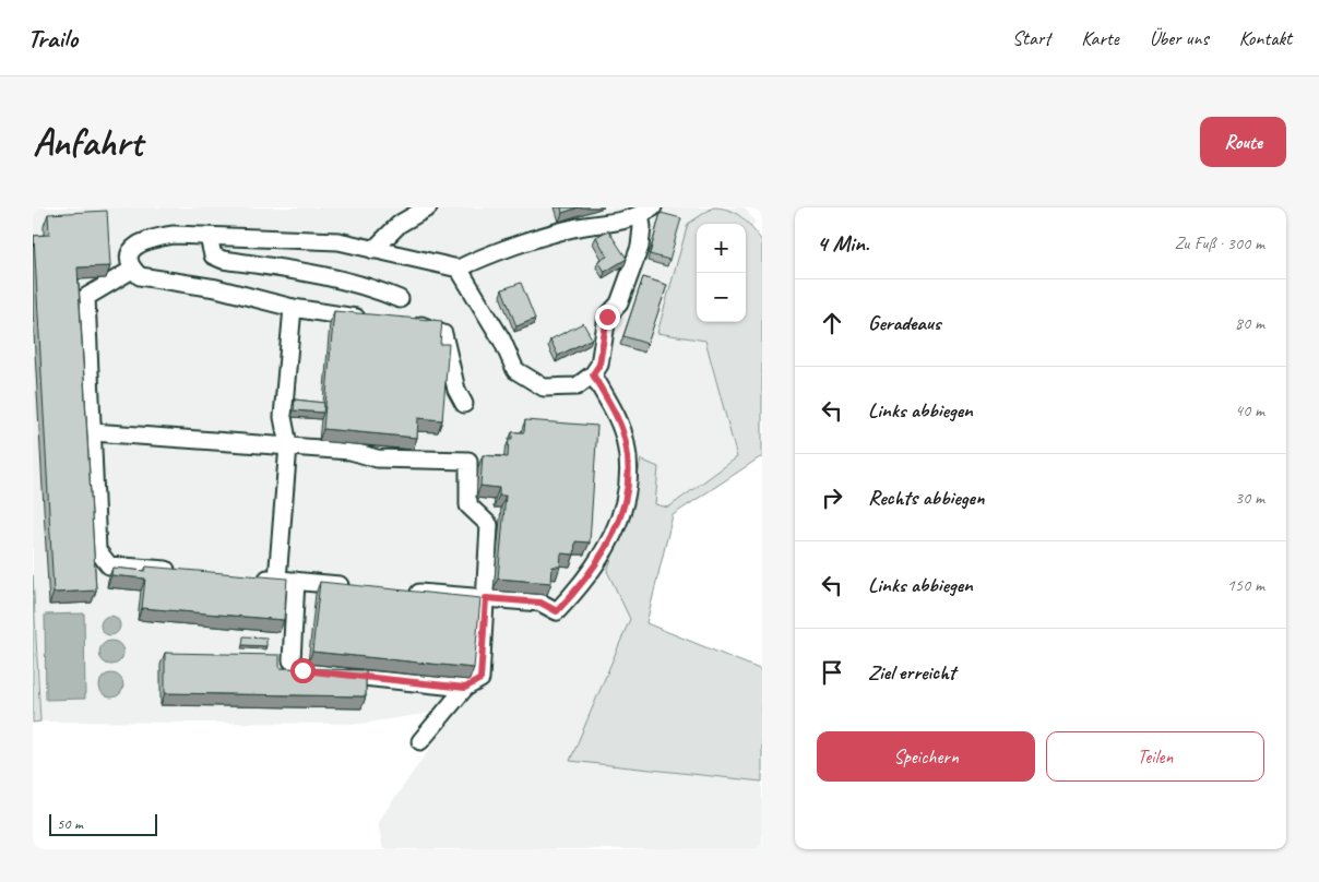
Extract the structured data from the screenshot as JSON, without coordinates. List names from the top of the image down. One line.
{"scale_bar":"50 m","page":{"header":"Trailo","nav":["Start","Karte","Über uns","Kontakt"],"buttons":["Route",["Speichern","Teilen"]],"title":"Anfahrt","heading":["4 Min.","Zu Fuß · 300 m"],"map_buttons":["+","−"],"list":[["Geradeaus","80 m"],["Links abbiegen","40 m"],["Rechts abbiegen","30 m"],["Links abbiegen","150 m"],"Ziel erreicht"],"scale":"50 m"}}
